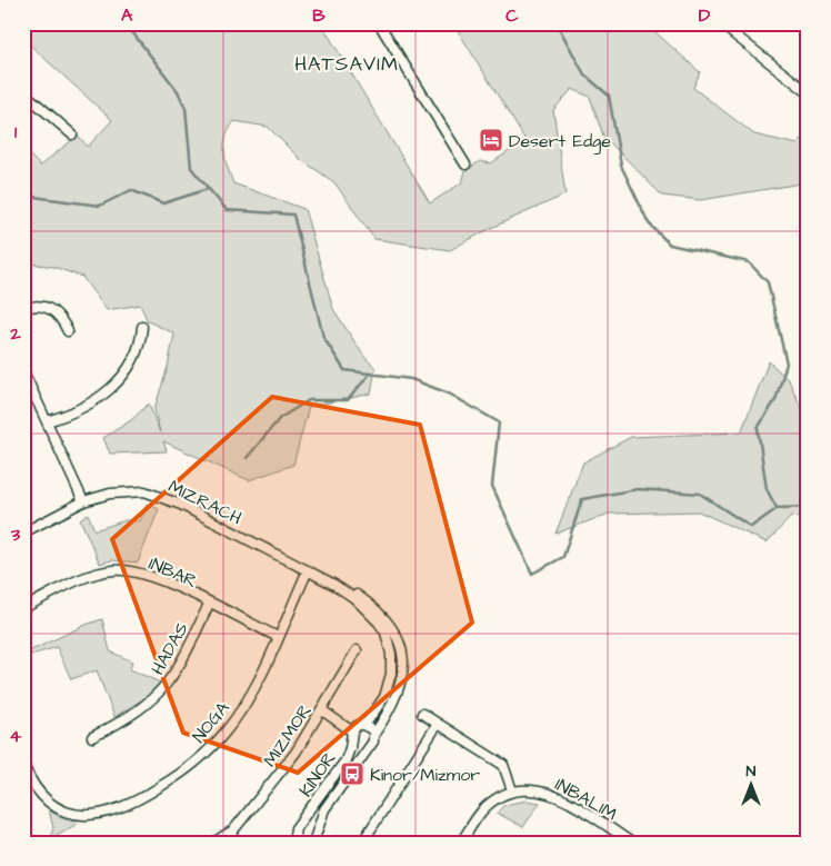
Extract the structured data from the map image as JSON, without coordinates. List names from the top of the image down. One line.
{"streets":{"street":["MIZRACH","INBAR","HADAS","NOGA","MIZMOR","KINOR","INBALIM"]},"crossings":[["MIZRACH","NOGA"],["MIZRACH","KINOR"],["INBAR","HADAS"],["INBAR","NOGA"]],"districts":["HATSAVIM"],"places":{"hotel":["Desert Edge"],"bus stop":["Kinor/Mizmor"]},"north":"top","grid":{"columns":["A","B","C","D"],"rows":["1","2","3","4"]}}
